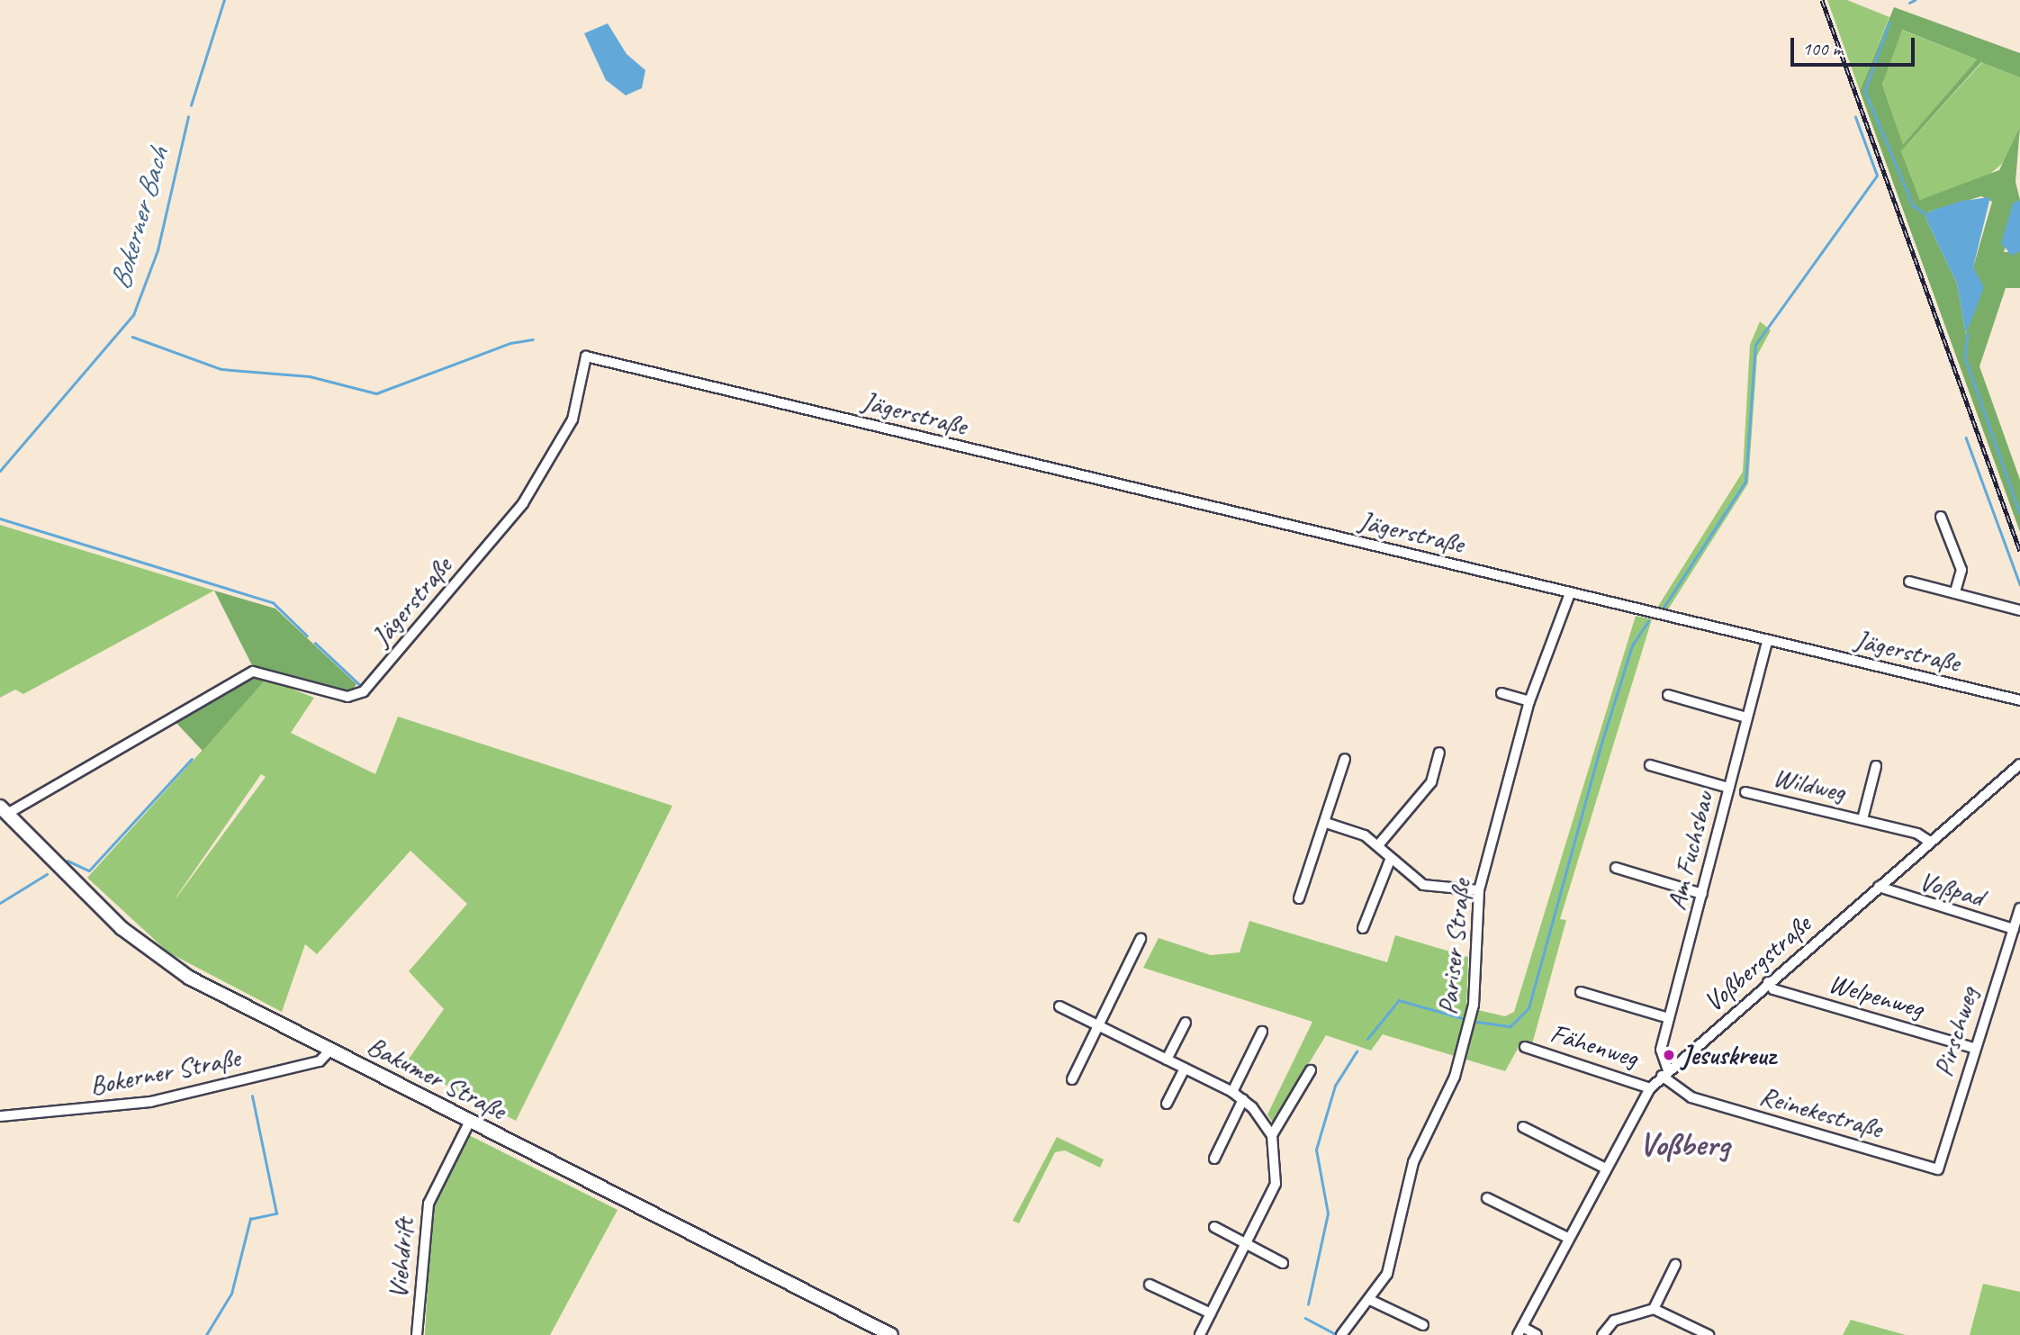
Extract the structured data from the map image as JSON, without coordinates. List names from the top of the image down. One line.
{"streets":{"main road":["Bakumer Straße"],"street":["Jägerstraße","Wildweg","Am Fuchsbau","Voßpad","Pariser Straße","Voßbergstraße","Welpenweg","Pirschweg","Fähenweg","Bokerner Straße","Reinekestraße","Viehdrift"]},"crossings":[["Jägerstraße","Am Fuchsbau"],["Jägerstraße","Pariser Straße"],["Jägerstraße","Bakumer Straße"],["Wildweg","Voßbergstraße"],["Am Fuchsbau","Voßbergstraße"],["Am Fuchsbau","Reinekestraße"],["Voßpad","Voßbergstraße"],["Voßpad","Pirschweg"],["Voßbergstraße","Welpenweg"],["Voßbergstraße","Fähenweg"],["Voßbergstraße","Reinekestraße"],["Welpenweg","Pirschweg"],["Pirschweg","Reinekestraße"],["Bokerner Straße","Bakumer Straße"],["Bakumer Straße","Viehdrift"]],"districts":["Voßberg"],"water":["Bokerner Bach"],"places":["Jesuskreuz"],"scale_bar":"100 m"}
